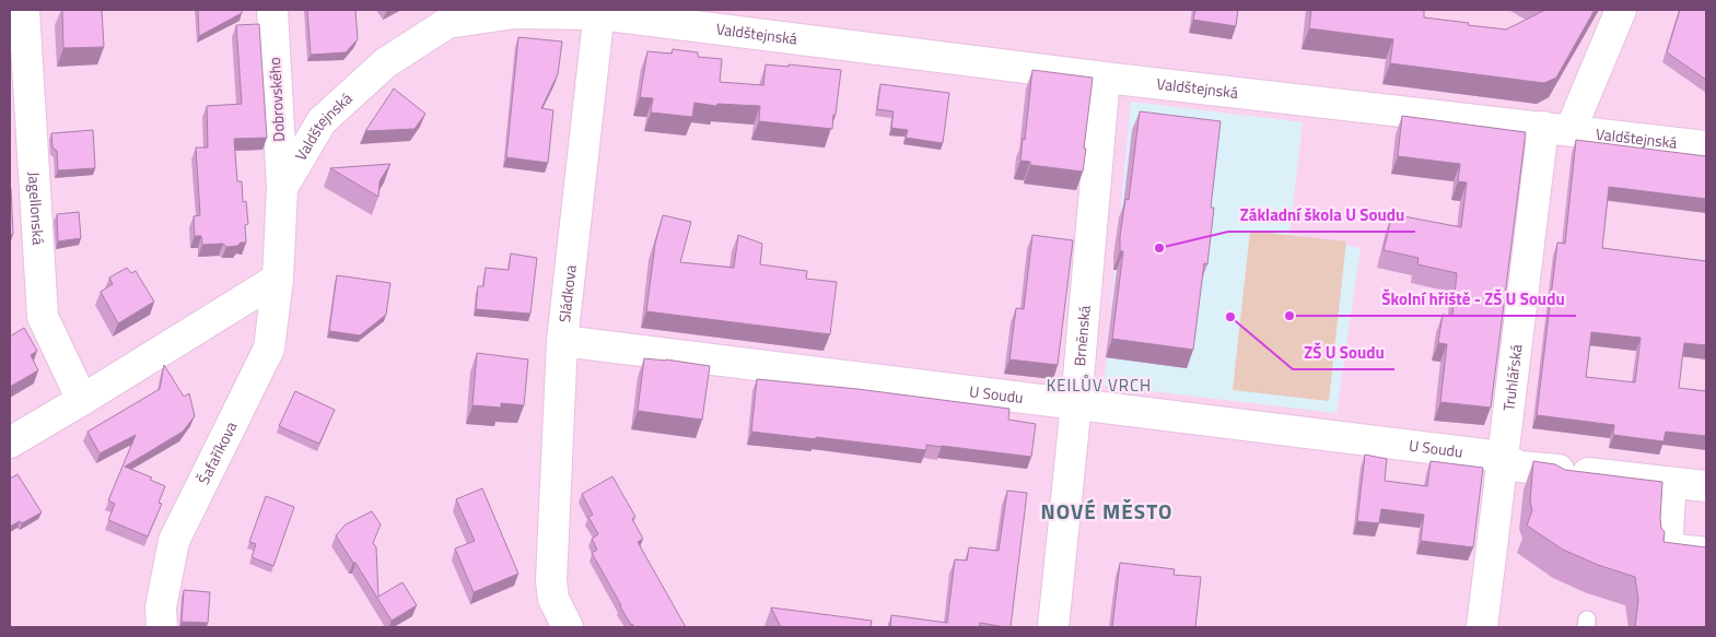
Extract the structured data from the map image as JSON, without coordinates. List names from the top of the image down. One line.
{"streets":{"street":["Valdštejnská","Dobrovského","Jagellonská","Sládkova","Brněnská","Truhlářská","U Soudu","Šafaříkova"]},"crossings":[["Valdštejnská","Dobrovského"],["Valdštejnská","Sládkova"],["Valdštejnská","Brněnská"],["Valdštejnská","Truhlářská"],["Valdštejnská","Šafaříkova"],["Sládkova","U Soudu"],["Brněnská","U Soudu"],["Truhlářská","U Soudu"]],"districts":["KEILŮV VRCH","NOVÉ MĚSTO"],"places":["Základní škola U Soudu","Školní hřiště - ZŠ U Soudu","ZŠ U Soudu"]}
